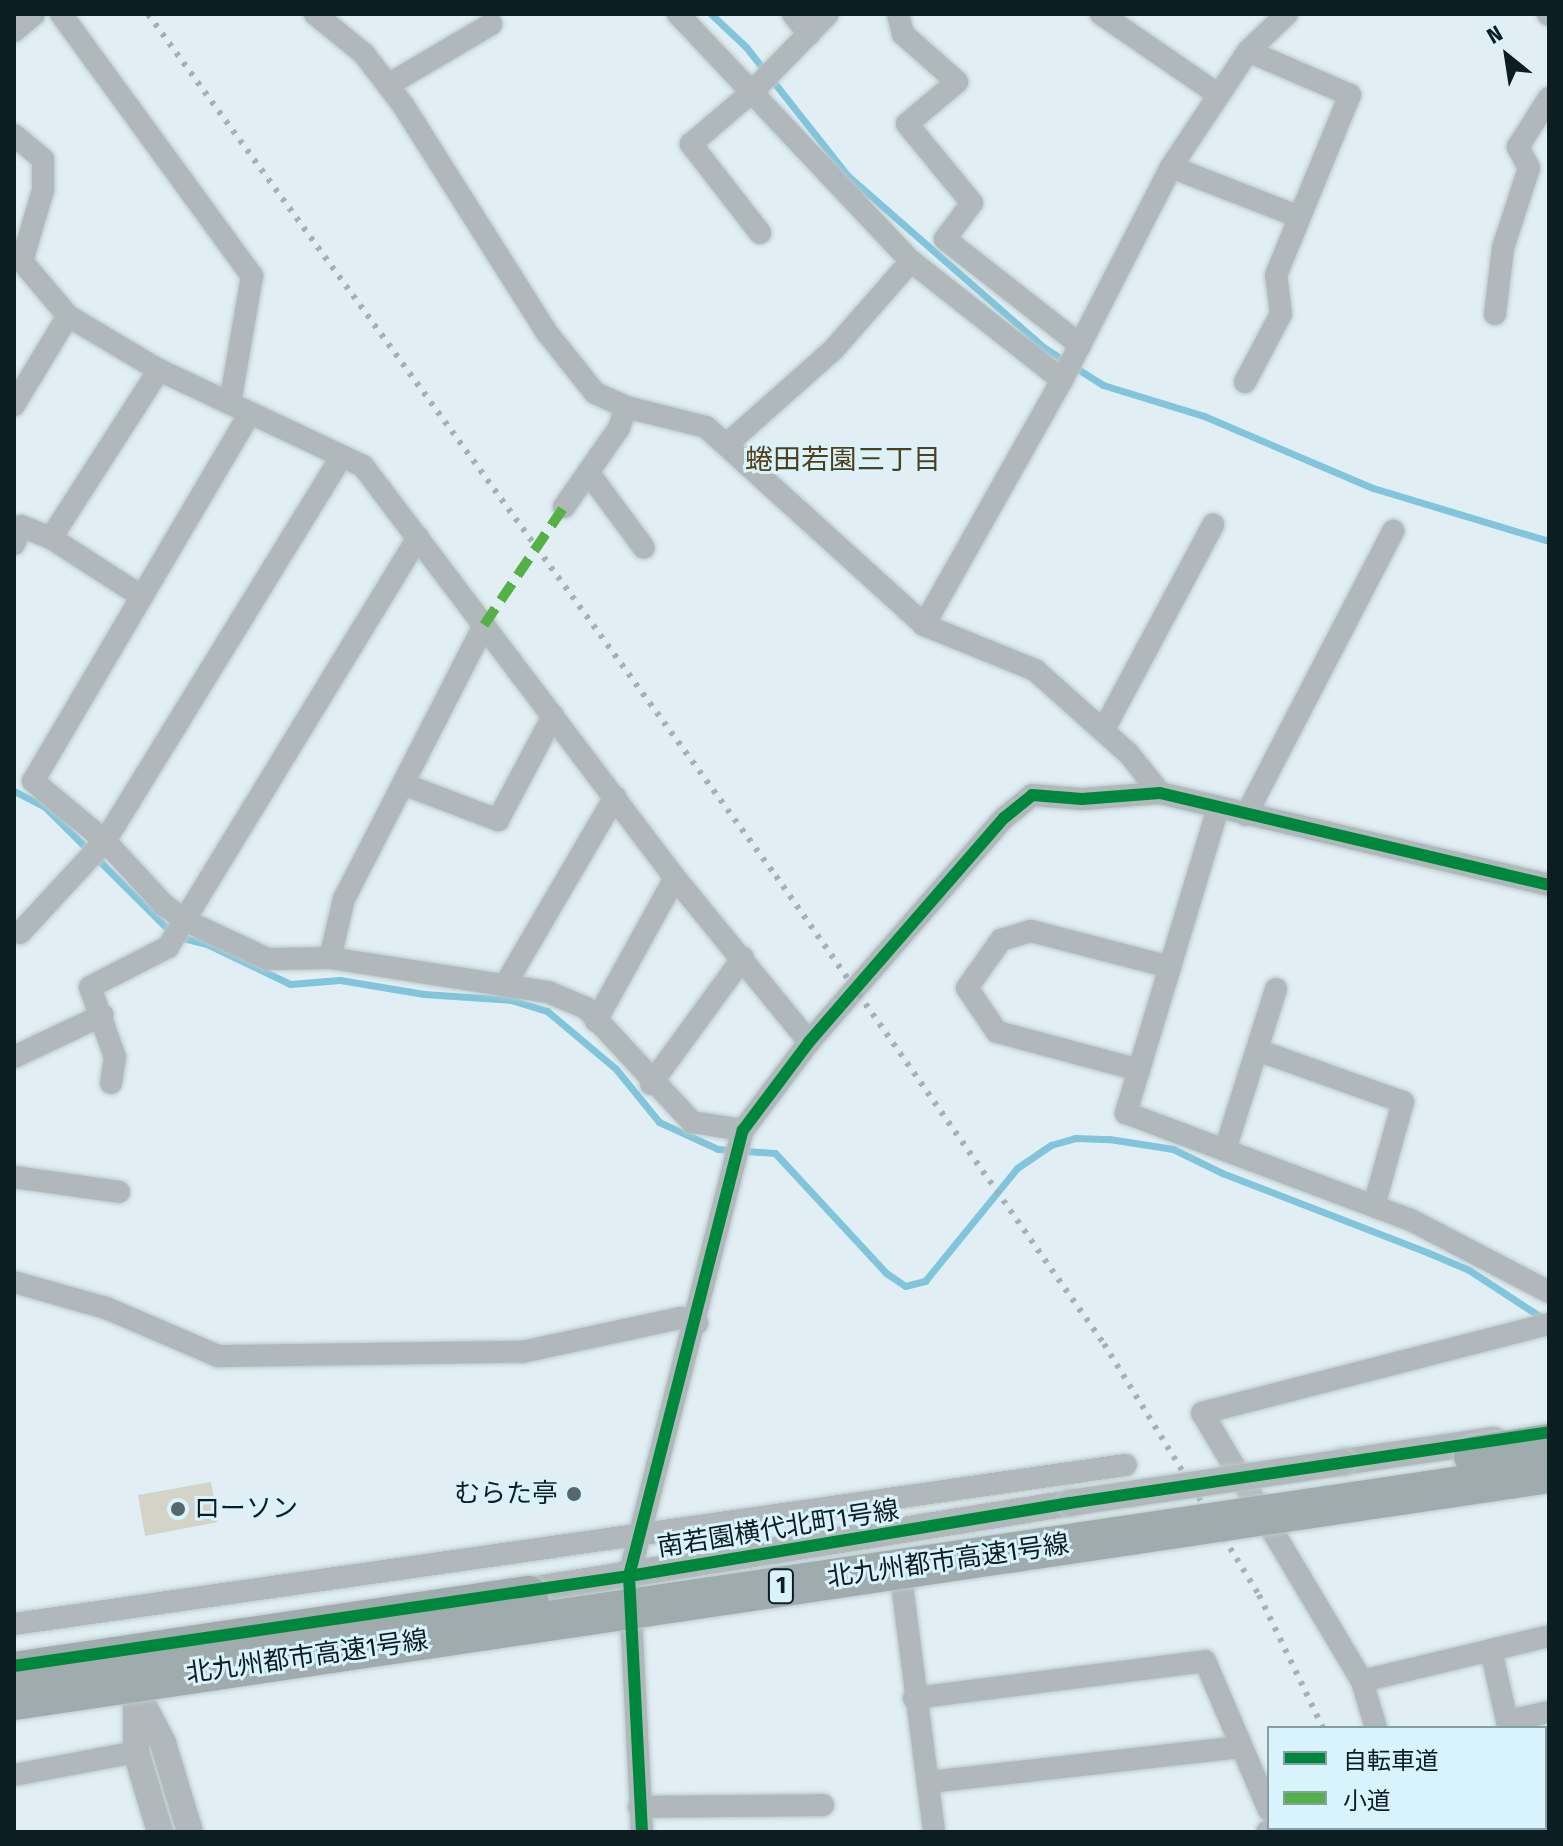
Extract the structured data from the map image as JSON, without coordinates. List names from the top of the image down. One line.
{"streets":{"highway":["北九州都市高速1号線","1"],"street":["南若園横代北町1号線"]},"crossings":[["南若園横代北町1号線","北九州都市高速1号線"]],"districts":["蜷田若園三丁目"],"places":["むらた亭","ローソン"],"legend":["自転車道","小道"],"north":"top left"}
